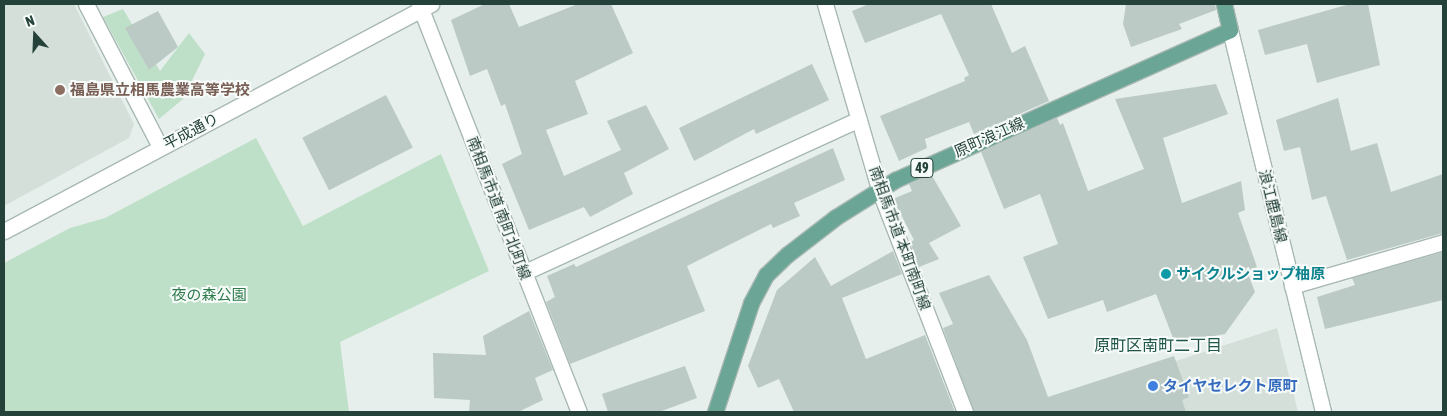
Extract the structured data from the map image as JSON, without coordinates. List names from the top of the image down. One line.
{"streets":{"main road":["原町浪江線","49"],"street":["平成通り","浪江鹿島線","南相馬市道 南町北町線","南相馬市道 本町南町線"]},"crossings":[["平成通り","南相馬市道 南町北町線"],["原町浪江線","浪江鹿島線"],["原町浪江線","南相馬市道 本町南町線"]],"districts":["原町区南町二丁目"],"parks":["夜の森公園"],"places":["福島県立相馬農業高等学校","サイクルショップ柚原","タイヤセレクト原町"],"north":"top"}
